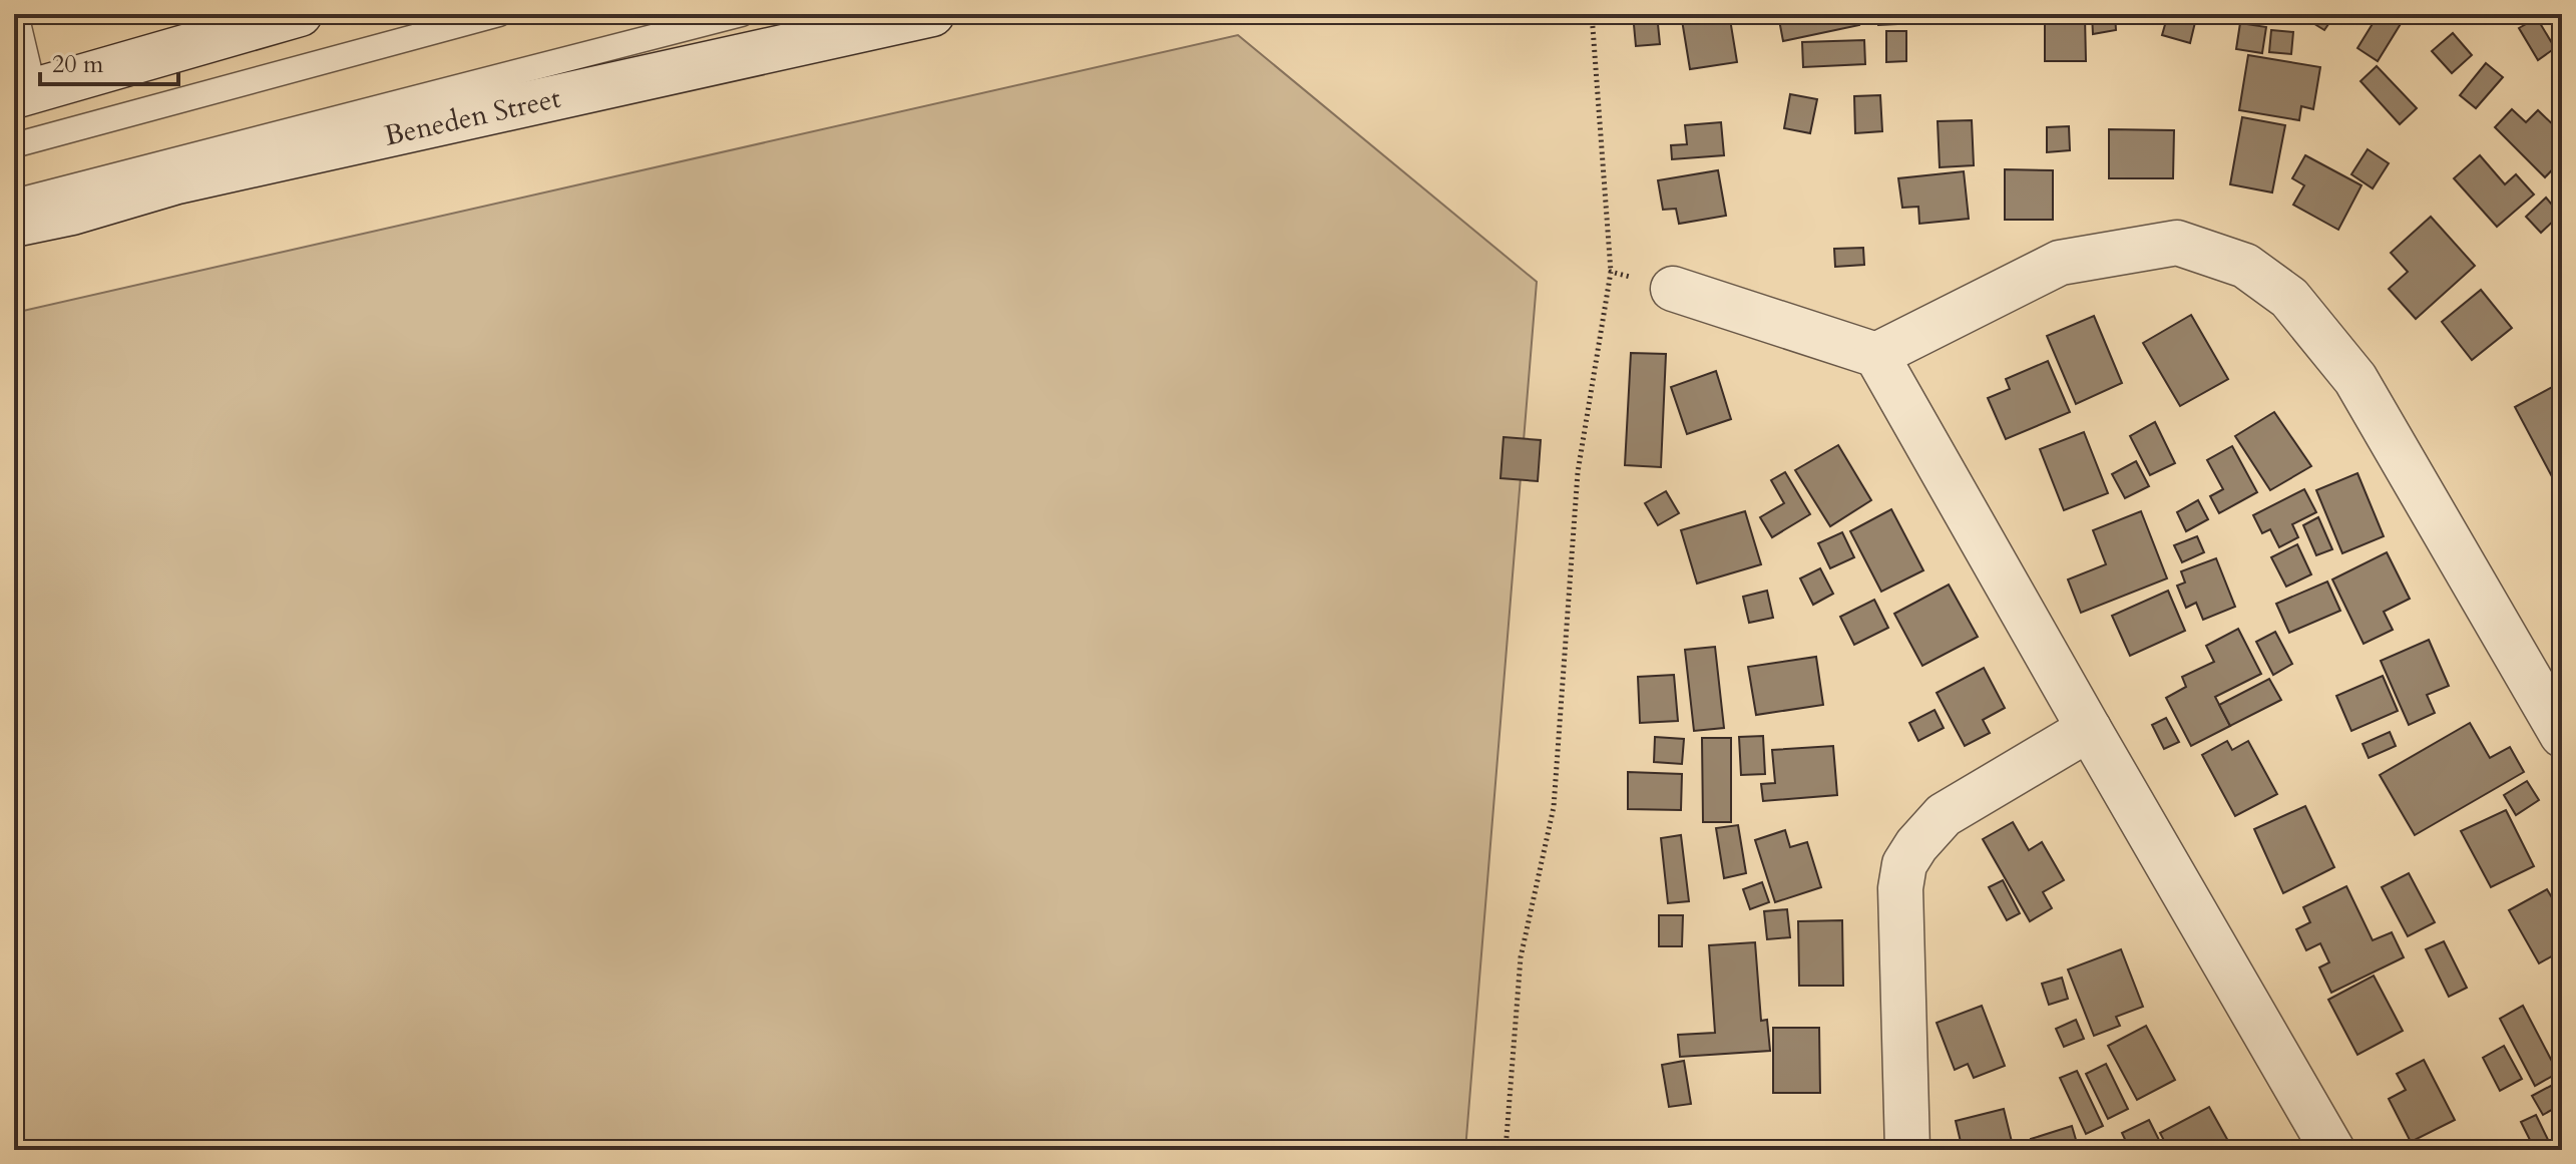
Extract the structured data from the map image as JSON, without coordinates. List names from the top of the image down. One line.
{"streets":{"street":["Beneden Street"]},"scale_bar":"20 m"}
